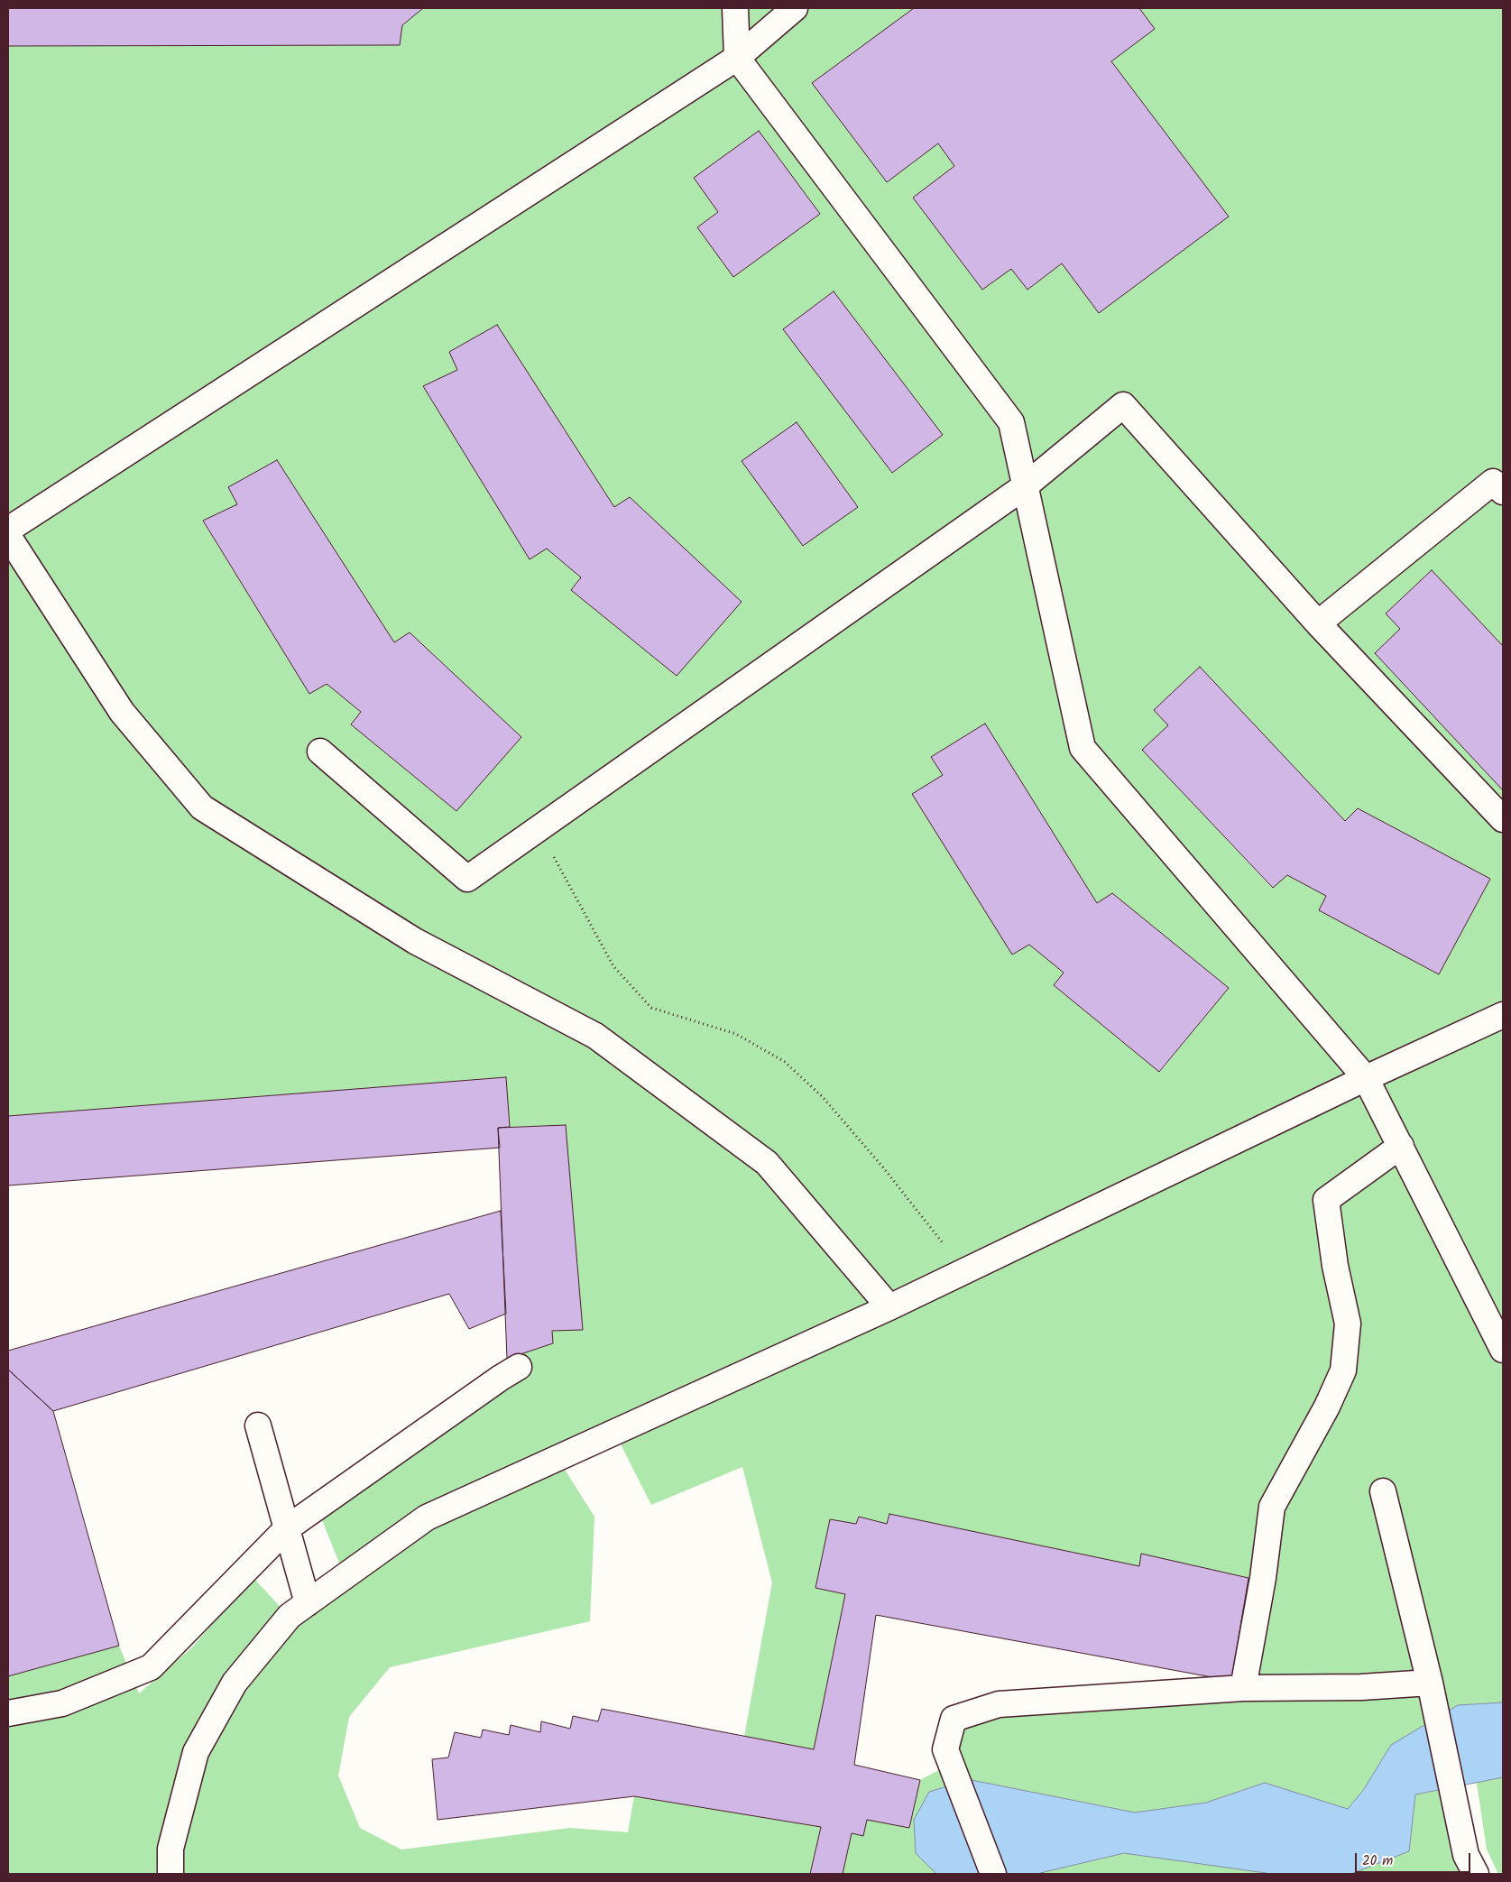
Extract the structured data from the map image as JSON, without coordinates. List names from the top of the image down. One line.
{"scale_bar":"20 m"}
